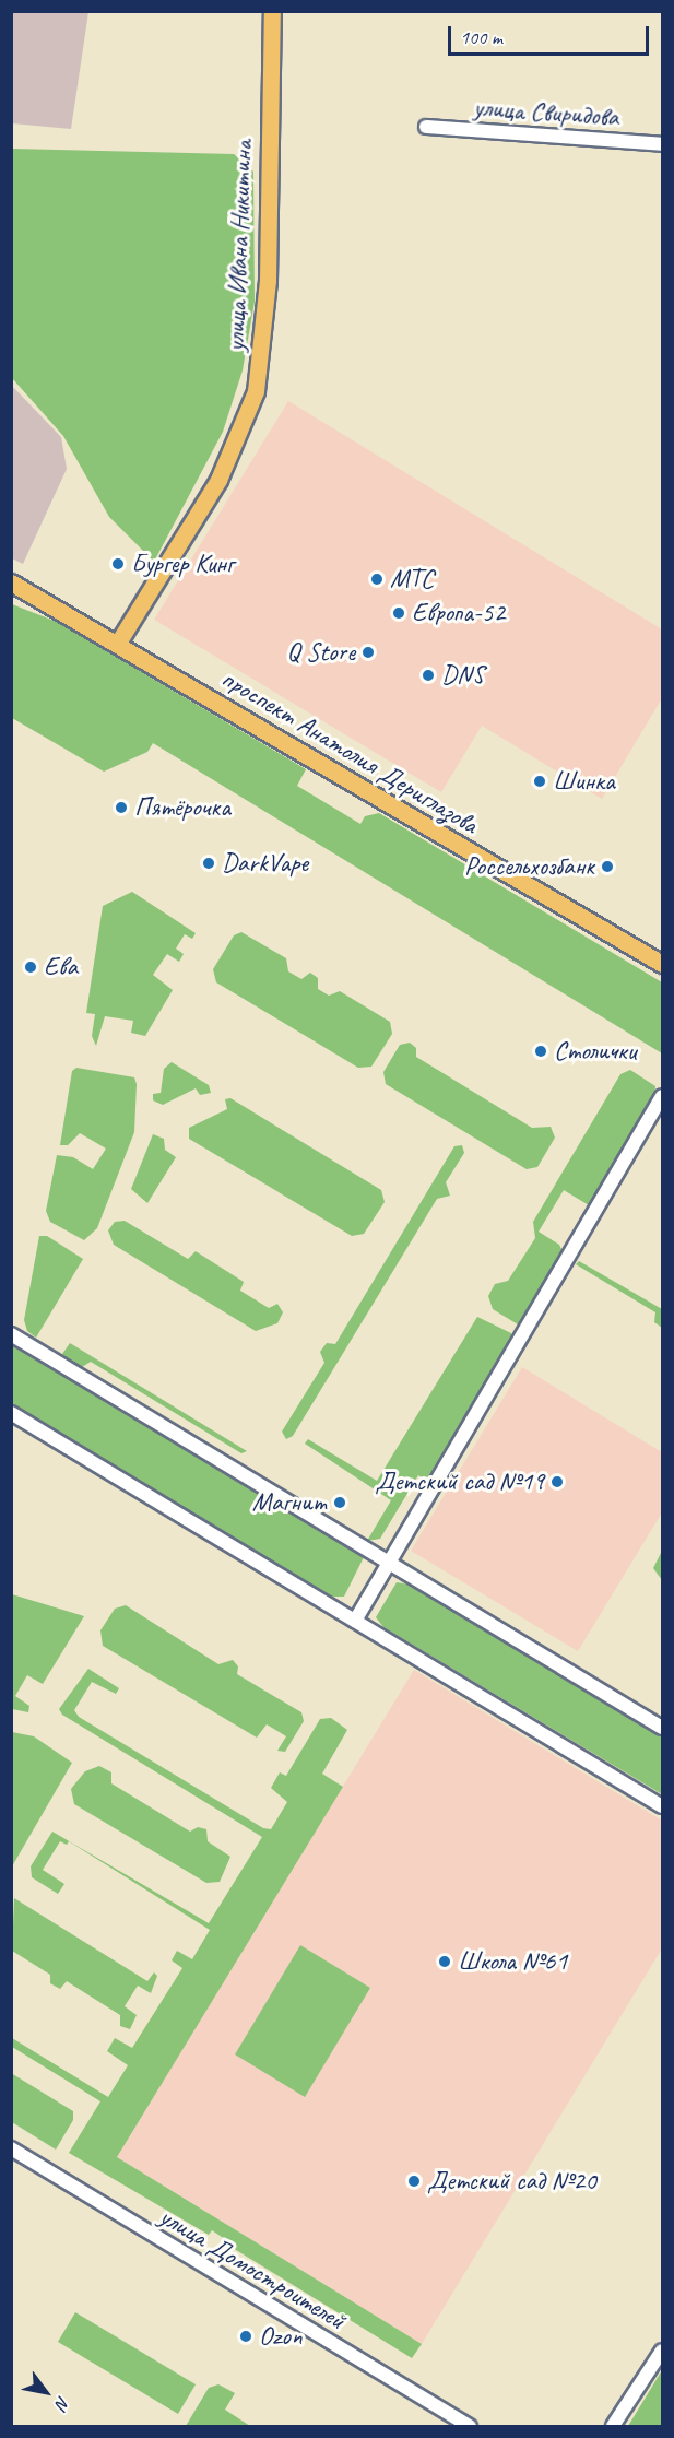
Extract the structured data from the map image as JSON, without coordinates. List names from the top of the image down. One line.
{"streets":{"main road":["улица Ивана Никитина","проспект Анатолия Дериглазова"],"street":["улица Свиридова","улица Домостроителей"]},"crossings":[["улица Ивана Никитина","проспект Анатолия Дериглазова"]],"places":["Бургер Кинг","МТС","Европа-52","Q Store","DNS","Шинка","Пятёрочка","DarkVape","Россельхозбанк","Ева","Столички","Детский сад №19","Магнит","Школа №61","Детский сад №20","Ozon"],"scale_bar":"100 m","north":"bottom right"}
